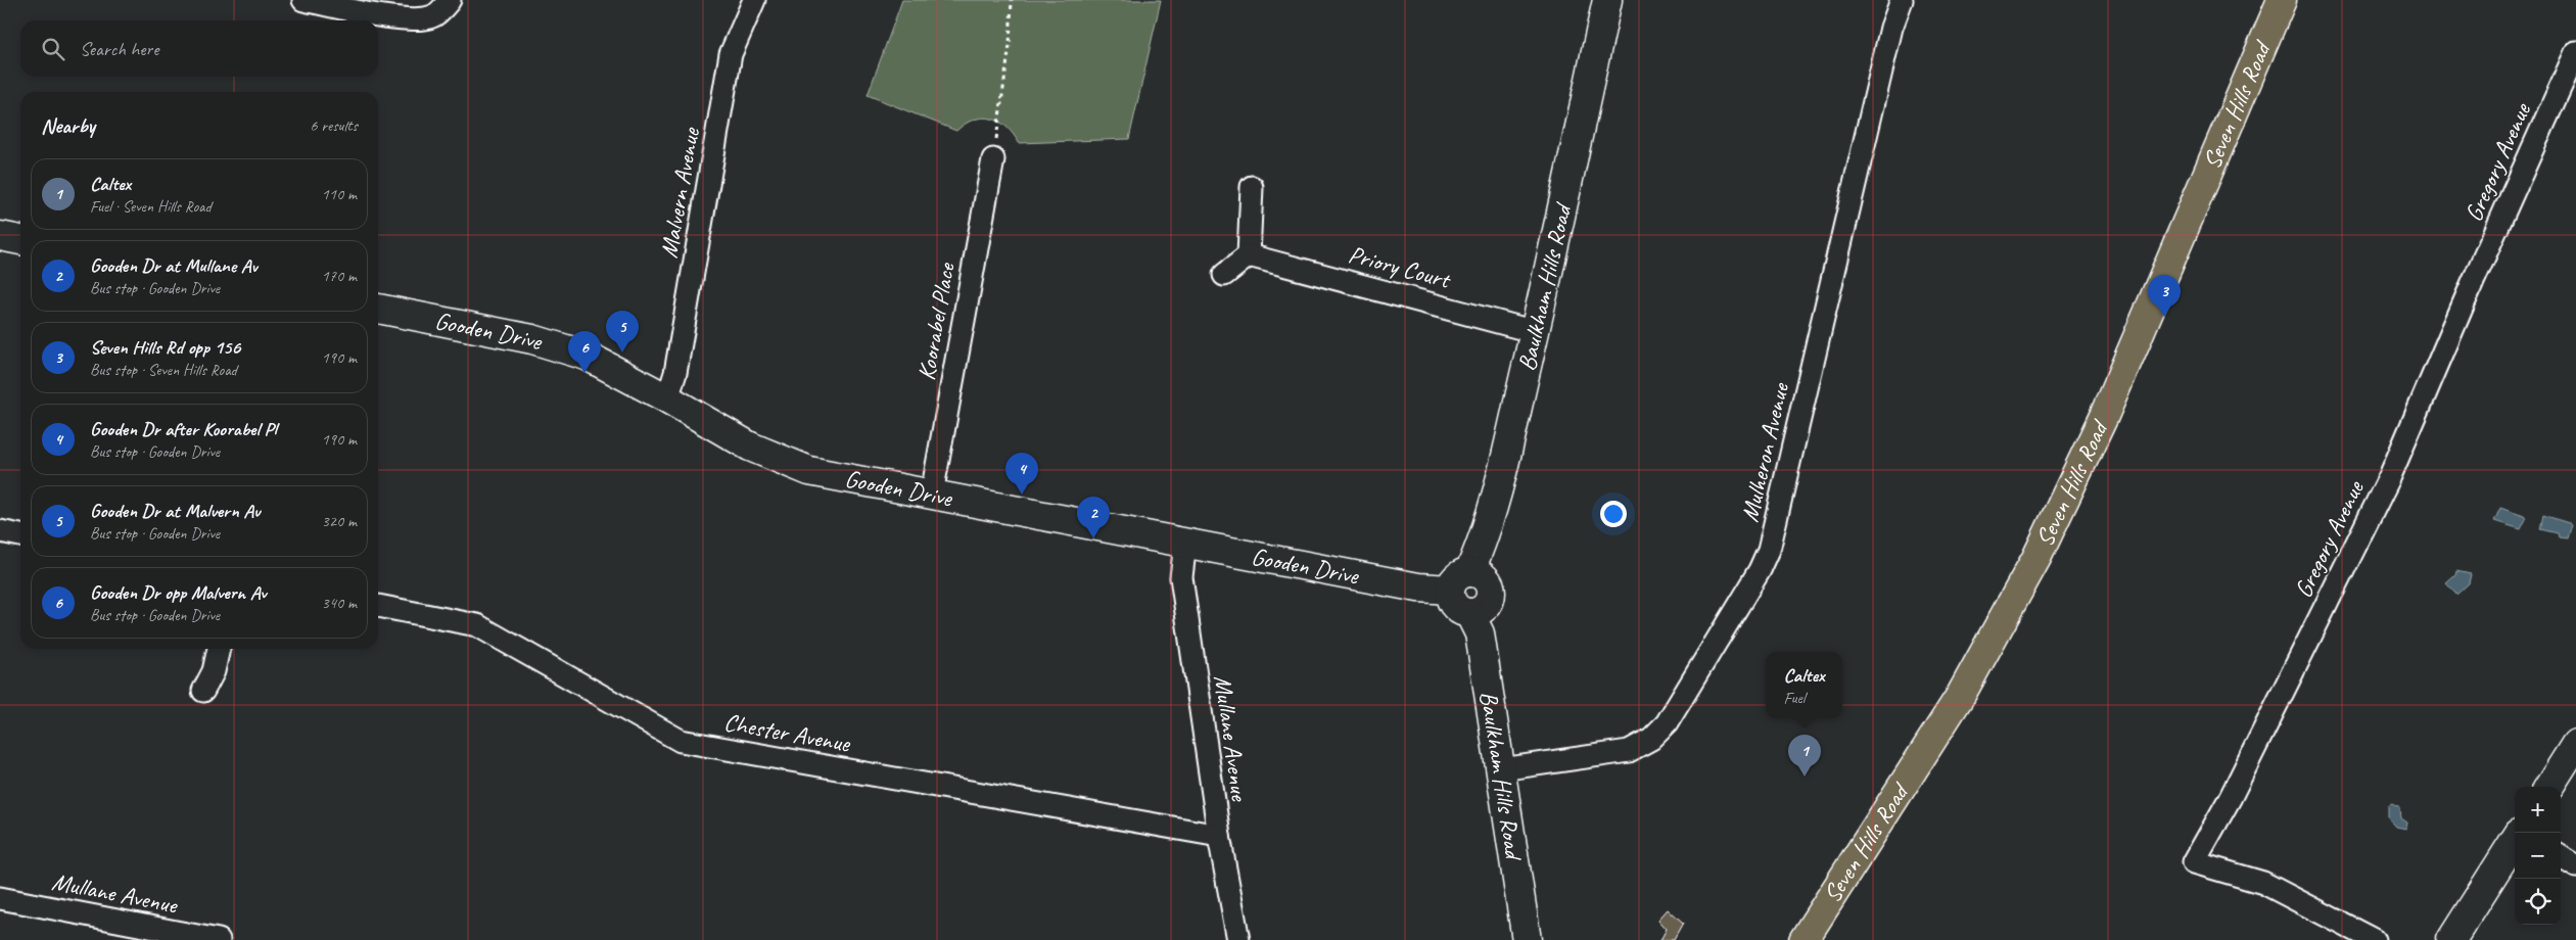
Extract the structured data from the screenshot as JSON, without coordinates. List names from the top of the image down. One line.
{"streets":{"main road":["Seven Hills Road"],"street":["Gregory Avenue","Malvern Avenue","Priory Court","Baulkham Hills Road","Koorabel Place","Gooden Drive","Mulheron Avenue","Chester Avenue","Mullane Avenue"]},"crossings":[["Malvern Avenue","Gooden Drive"],["Priory Court","Baulkham Hills Road"],["Baulkham Hills Road","Gooden Drive"],["Baulkham Hills Road","Mulheron Avenue"],["Koorabel Place","Gooden Drive"],["Gooden Drive","Mullane Avenue"],["Chester Avenue","Mullane Avenue"]],"page":{"search":"Search here","heading":["Nearby","6 results"],"list":[{"mark":"1","name":"Caltex","note":"Fuel · Seven Hills Road","value":"110 m"},{"mark":"2","name":"Gooden Dr at Mullane Av","note":"Bus stop · Gooden Drive","value":"170 m"},{"mark":"3","name":"Seven Hills Rd opp 156","note":"Bus stop · Seven Hills Road","value":"190 m"},{"mark":"4","name":"Gooden Dr after Koorabel Pl","note":"Bus stop · Gooden Drive","value":"190 m"},{"mark":"5","name":"Gooden Dr at Malvern Av","note":"Bus stop · Gooden Drive","value":"320 m"},{"mark":"6","name":"Gooden Dr opp Malvern Av","note":"Bus stop · Gooden Drive","value":"340 m"}],"pins":["3","5","6","4","2","1"],"popup":["Caltex","Fuel"],"map_buttons":["+","−"]}}
